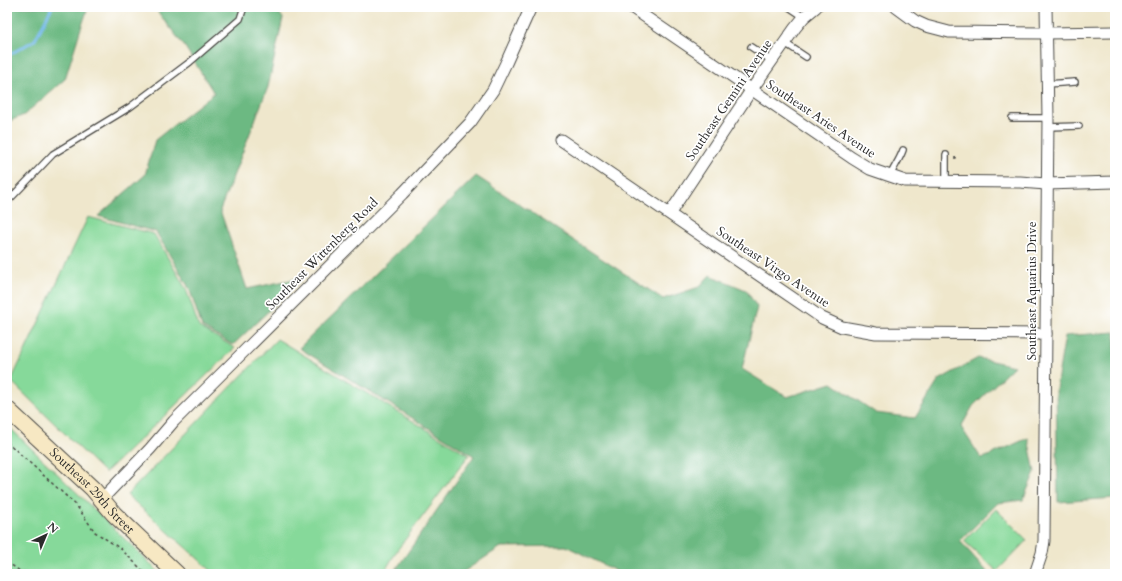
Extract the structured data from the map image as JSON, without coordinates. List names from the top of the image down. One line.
{"streets":{"main road":["Southeast 29th Street"],"street":["Southeast Gemini Avenue","Southeast Aries Avenue","Southeast Wittenberg Road","Southeast Virgo Avenue","Southeast Aquarius Drive"]},"crossings":[["Southeast Gemini Avenue","Southeast Aries Avenue"],["Southeast Gemini Avenue","Southeast Virgo Avenue"],["Southeast Aries Avenue","Southeast Aquarius Drive"],["Southeast Wittenberg Road","Southeast 29th Street"],["Southeast Virgo Avenue","Southeast Aquarius Drive"]],"north":"top right"}
